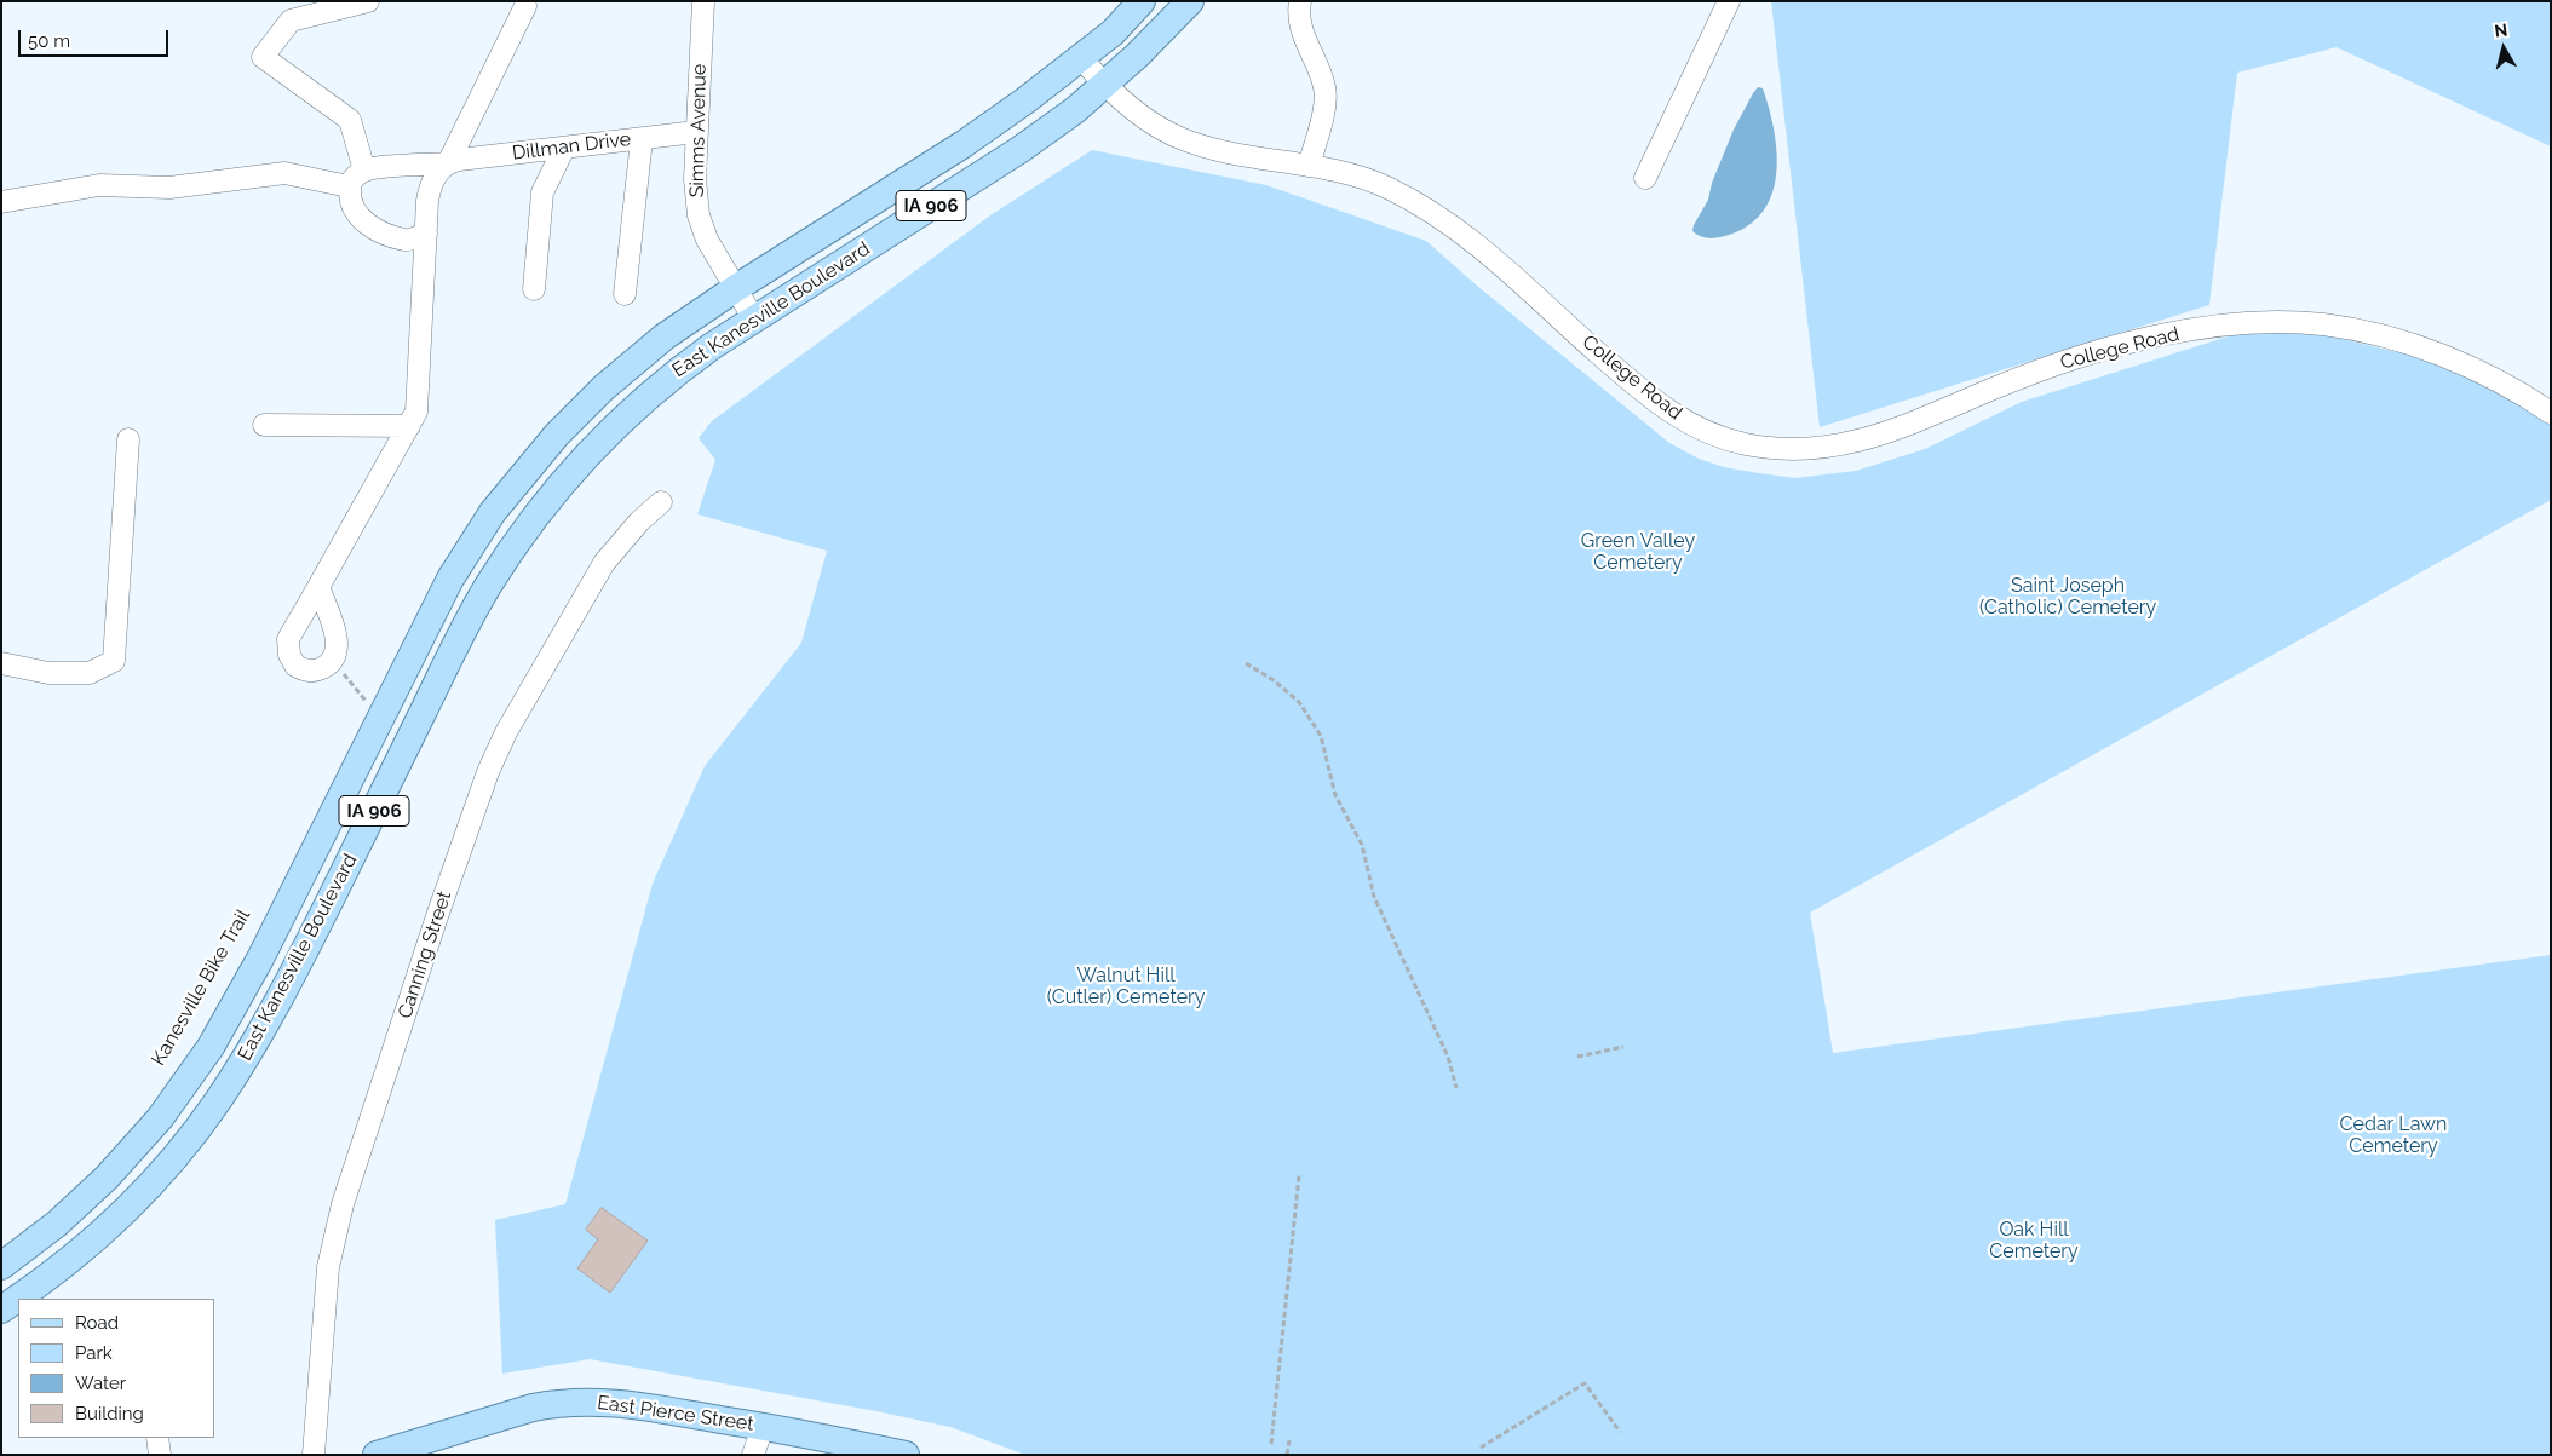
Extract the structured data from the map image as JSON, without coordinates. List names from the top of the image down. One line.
{"streets":{"main road":["IA 906","East Kanesville Boulevard","East Pierce Street"],"street":["Simms Avenue","Dillman Drive","College Road","Canning Street"]},"crossings":[["Simms Avenue","Dillman Drive"],["Simms Avenue","East Kanesville Boulevard"],["East Kanesville Boulevard","College Road"]],"parks":["Green Valley Cemetery","Saint Joseph (Catholic) Cemetery","Walnut Hill (Cutler) Cemetery","Cedar Lawn Cemetery","Oak Hill Cemetery"],"legend":["Road","Park","Water","Building"],"scale_bar":"50 m","north":"top"}
